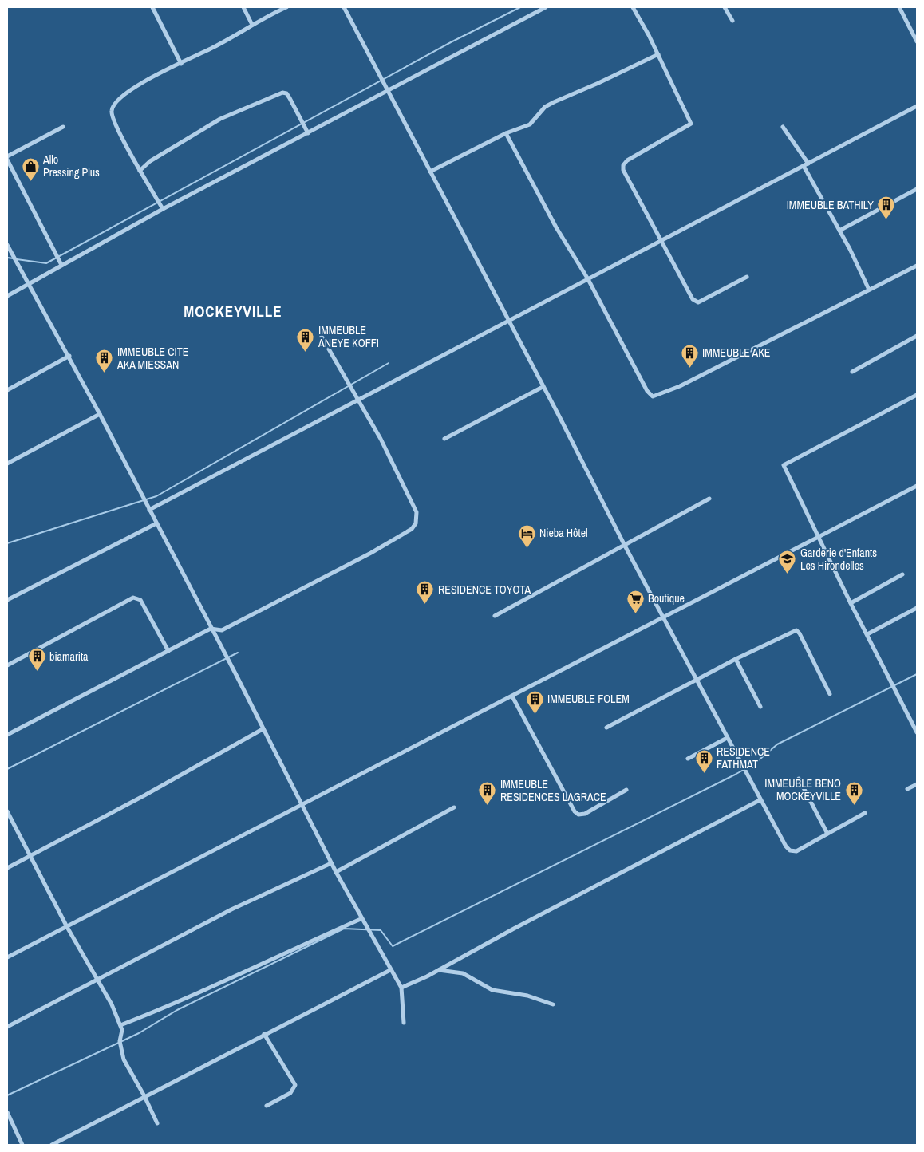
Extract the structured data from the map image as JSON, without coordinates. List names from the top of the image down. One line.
{"districts":["MOCKEYVILLE"],"places":{"shop":["Allo Pressing Plus"],"building":["IMMEUBLE BATHILY","IMMEUBLE ANEYE KOFFI","IMMEUBLE AKE","IMMEUBLE CITE AKA MIESSAN","RESIDENCE TOYOTA","biamarita","IMMEUBLE FOLEM","RESIDENCE FATHMAT","IMMEUBLE BENO MOCKEYVILLE","IMMEUBLE RESIDENCES LAGRACE"],"hotel":["Nieba Hôtel"],"school or university":["Garderie d'Enfants Les Hirondelles"],"supermarket":["Boutique"]}}
